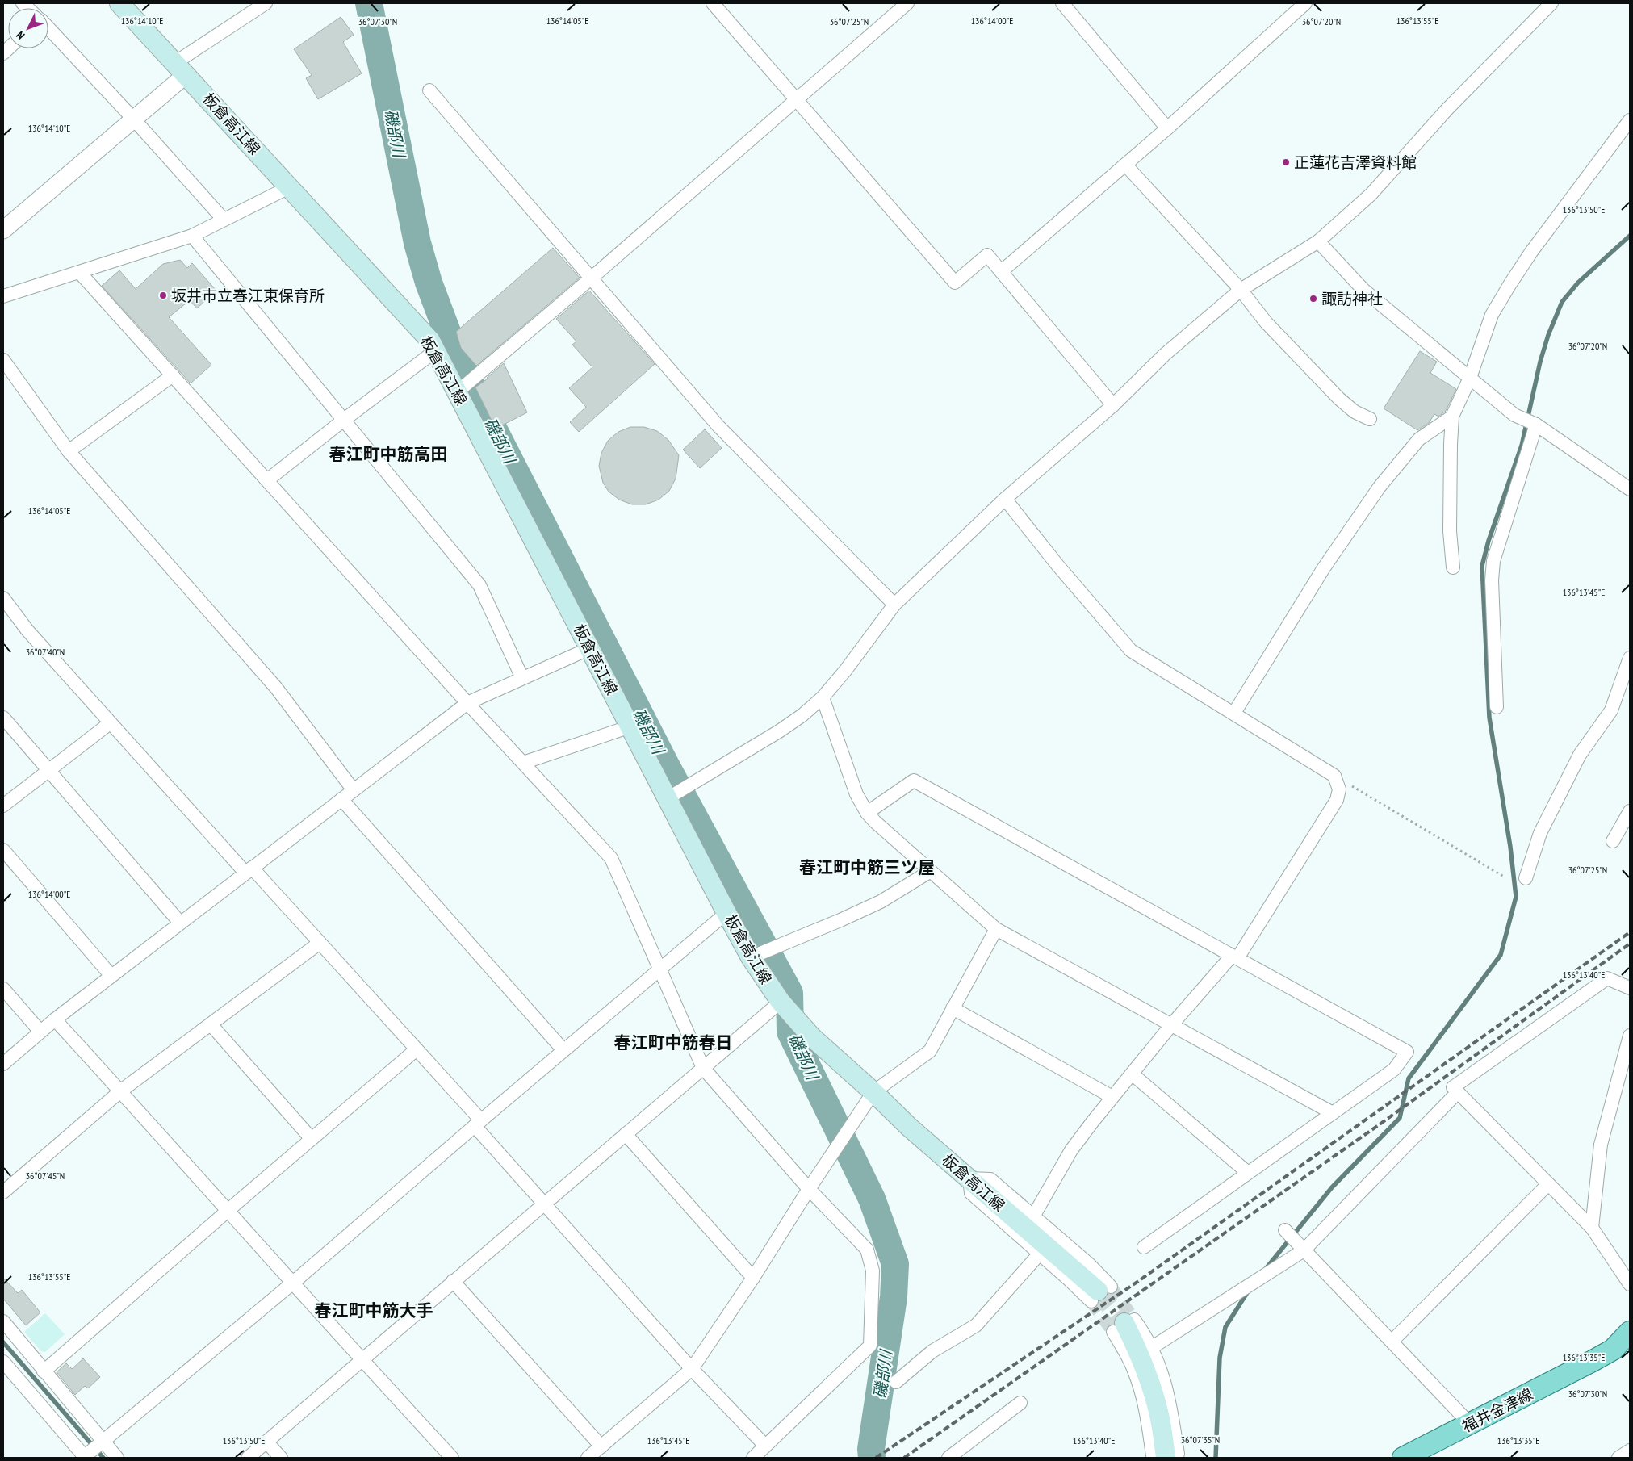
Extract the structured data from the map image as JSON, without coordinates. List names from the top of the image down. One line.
{"streets":{"main road":["板倉高江線","福井金津線"]},"districts":["春江町中筋高田","春江町中筋三ツ屋","春江町中筋春日","春江町中筋大手"],"water":["磯部川"],"places":["正蓮花吉澤資料館","坂井市立春江東保育所","諏訪神社"],"north":"bottom left","coordinates":["136°14'10\"E","136°14'05\"E","136°14'00\"E","136°13'55\"E","36°07'30\"N","36°07'25\"N","36°07'20\"N","136°13'50\"E","136°13'45\"E","36°07'40\"N","136°13'40\"E","36°07'45\"N","136°13'35\"E","36°07'35\"N"]}
